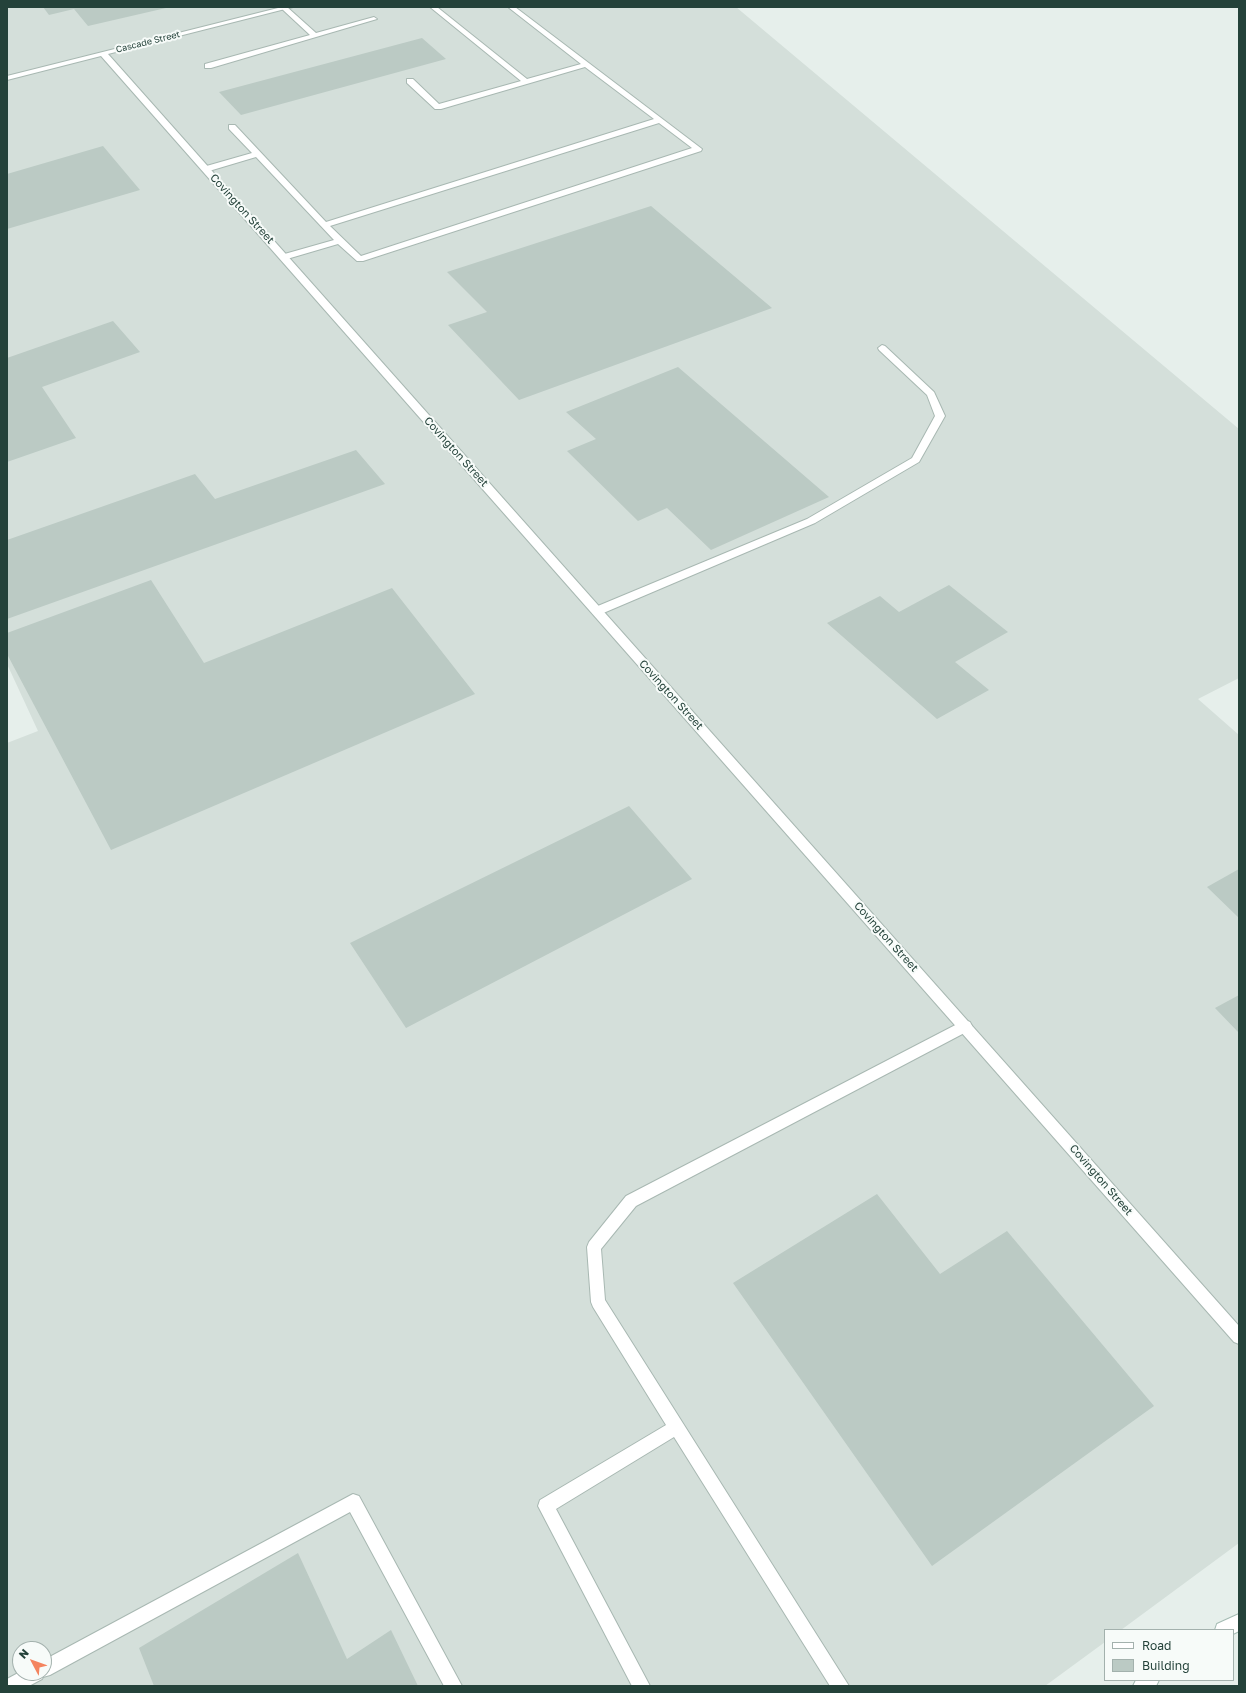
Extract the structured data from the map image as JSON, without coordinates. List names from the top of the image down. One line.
{"streets":{"street":["Cascade Street","Covington Street"]},"crossings":[["Cascade Street","Covington Street"]],"legend":["Road","Building"],"north":"top left"}
